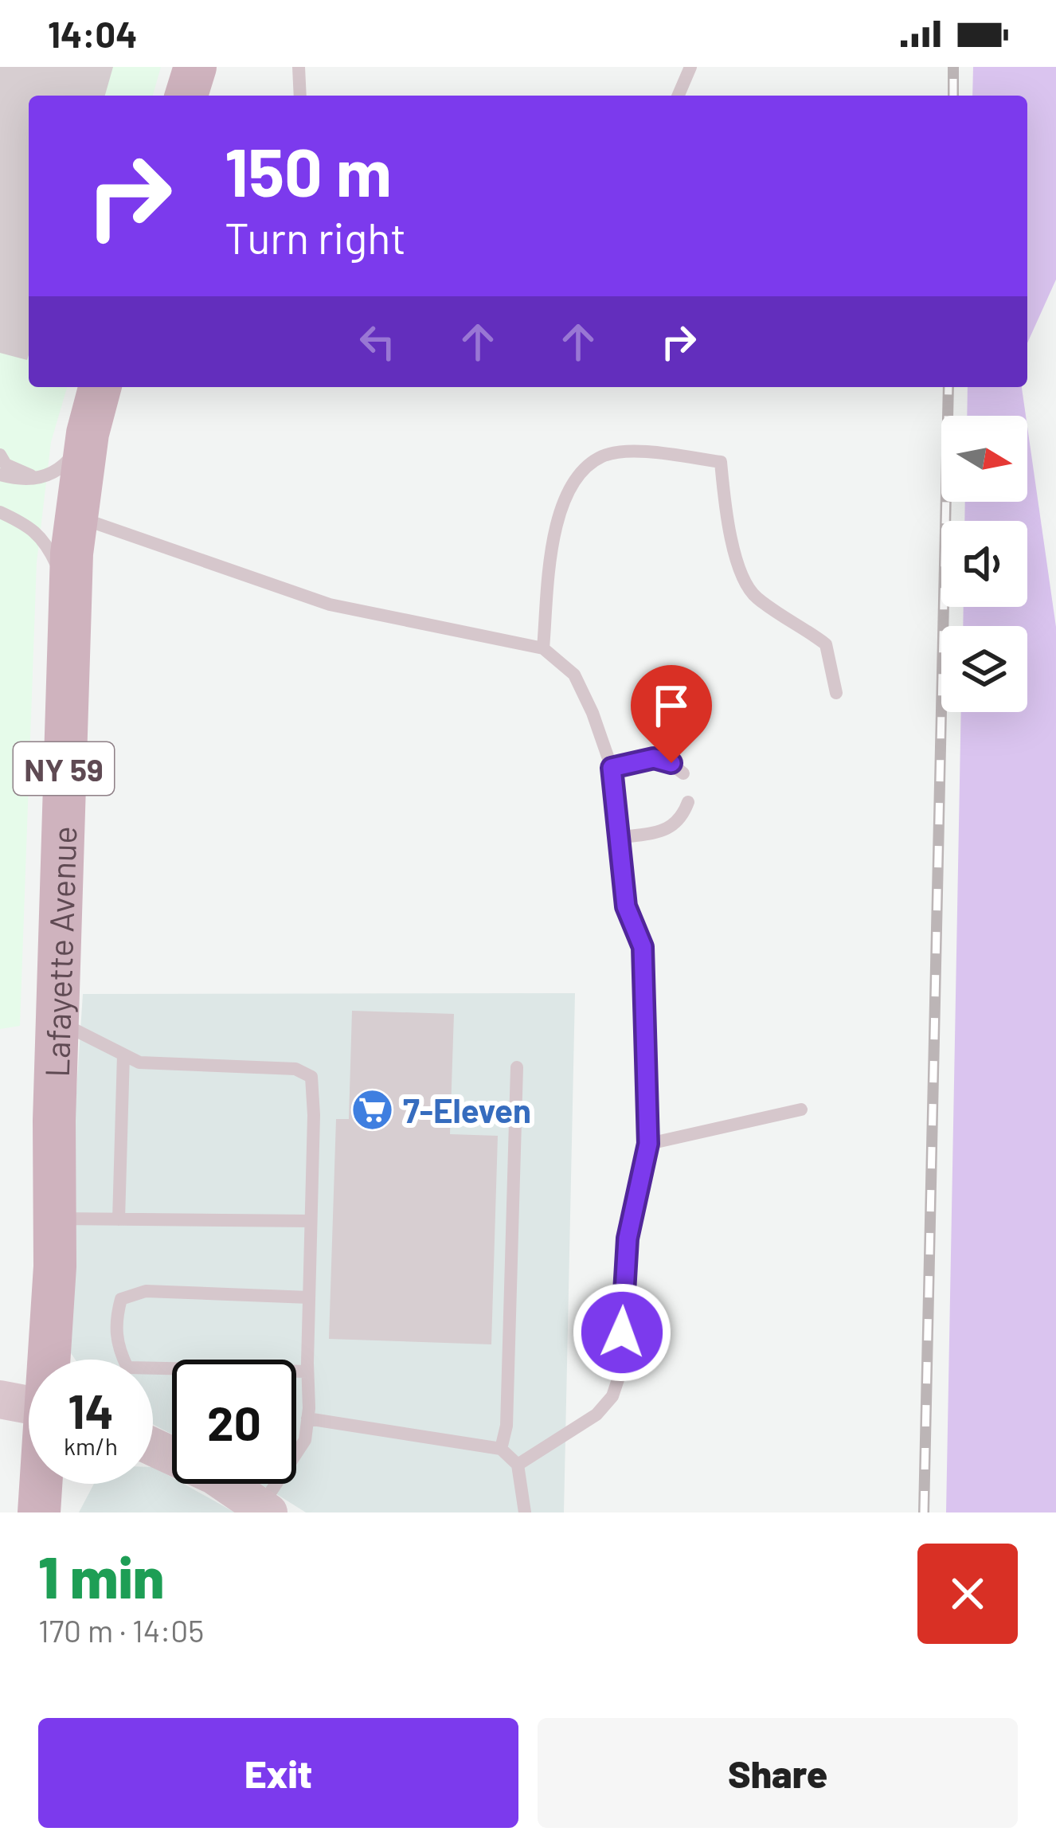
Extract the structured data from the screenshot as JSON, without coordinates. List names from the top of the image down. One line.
{"streets":{"main road":["NY 59","Lafayette Avenue"]},"places":{"supermarket":["7-Eleven"]},"north":"right","page":{"status":"14:04","turn":["150 m","Turn right"],"speed":"14 km/h","limit":"20","heading":["1 min","170 m · 14:05"],"buttons":["Exit","Share"]}}
